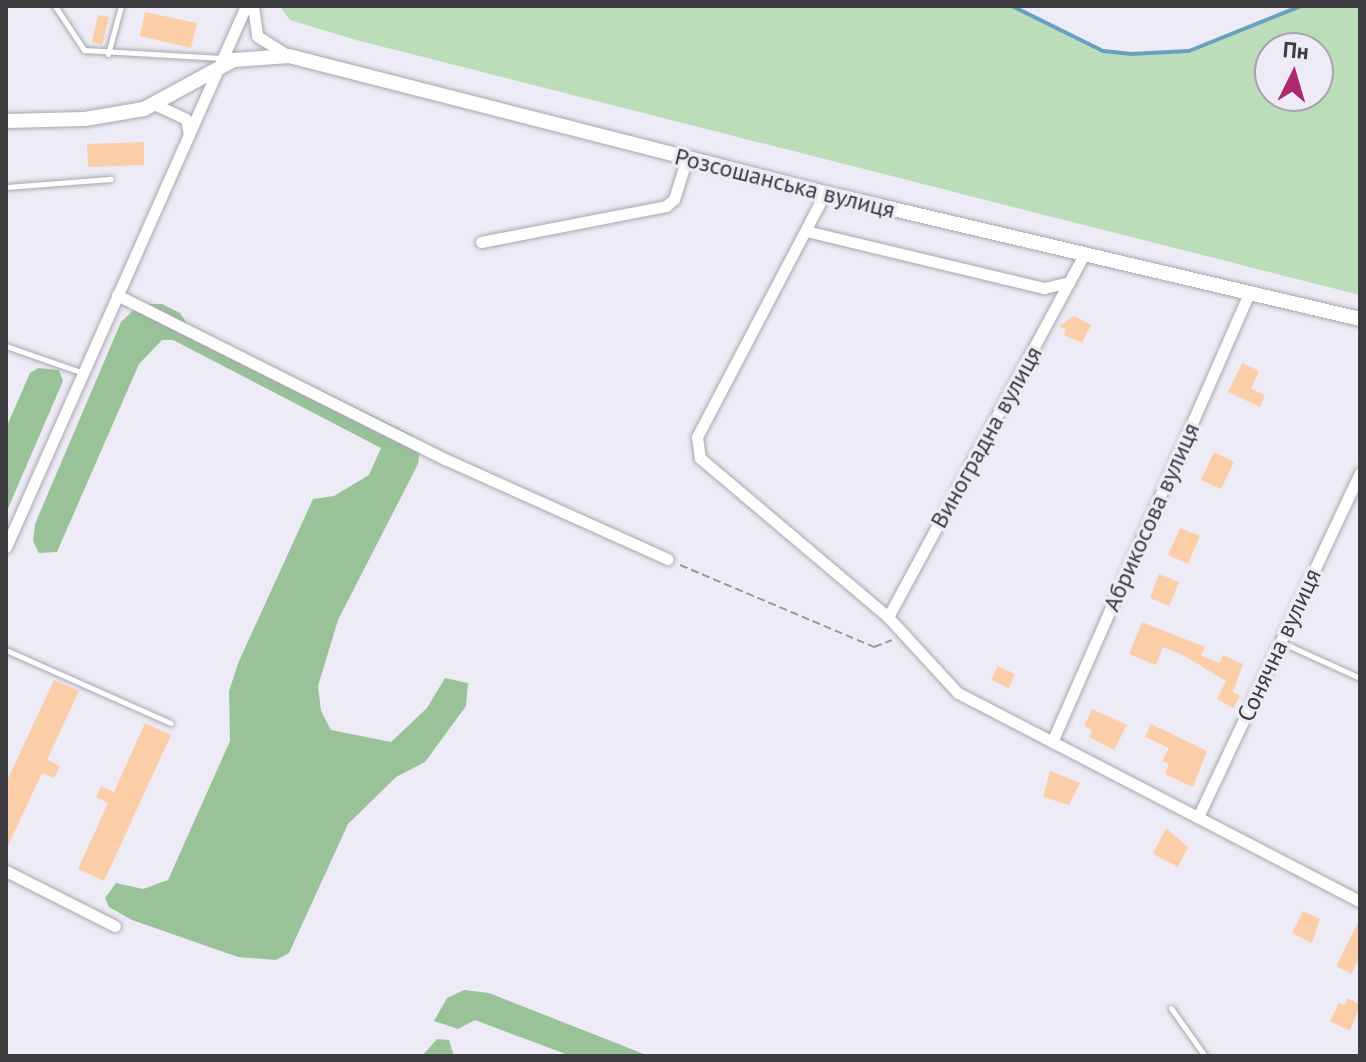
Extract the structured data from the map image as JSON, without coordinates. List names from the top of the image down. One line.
{"streets":{"street":["Розсошанська вулиця","Виноградна вулиця","Абрикосова вулиця","Сонячна вулиця"]},"crossings":[["Розсошанська вулиця","Виноградна вулиця"],["Розсошанська вулиця","Абрикосова вулиця"]],"north":"top"}
